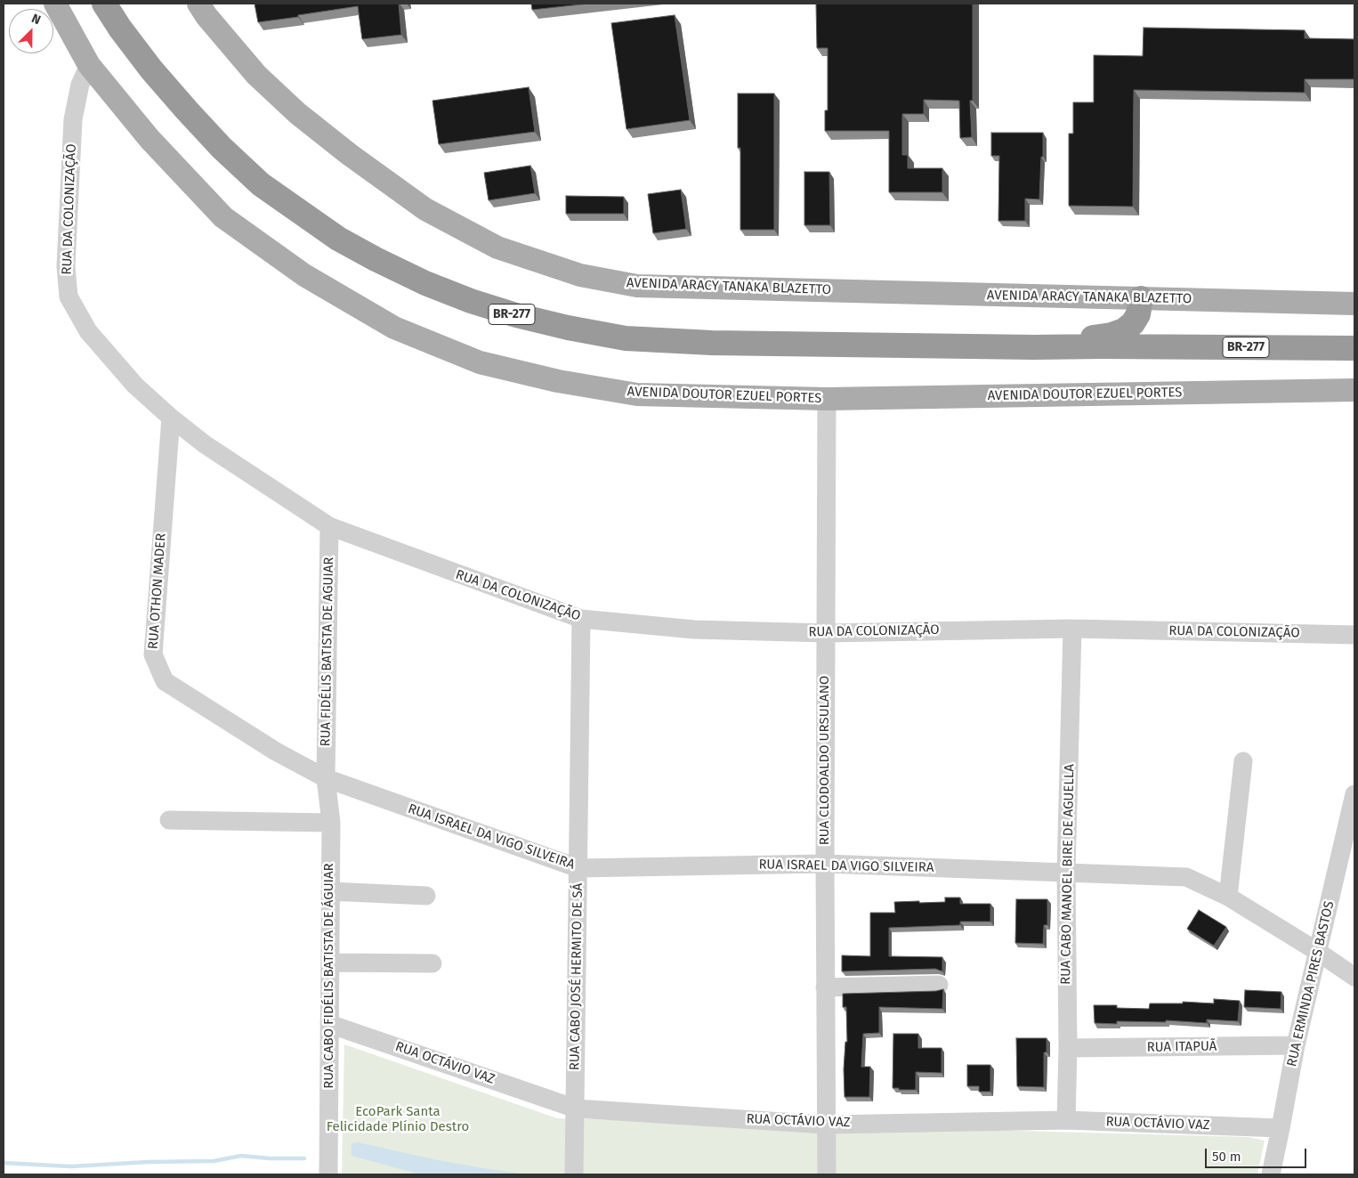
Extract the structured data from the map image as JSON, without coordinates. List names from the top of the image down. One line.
{"streets":{"highway":["BR-277"],"main road":["AVENIDA ARACY TANAKA BLAZETTO","AVENIDA DOUTOR EZUEL PORTES"],"street":["RUA DA COLONIZAÇÃO","RUA OTHON MADER","RUA FIDÉLIS BATISTA DE AGUIAR","RUA CLODOALDO URSULANO","RUA ISRAEL DA VIGO SILVEIRA","RUA CABO MANOEL BIRE DE AGUELLA","RUA CABO FIDÉLIS BATISTA DE ÁGUIAR","RUA CABO JOSÉ HERMITO DE SÁ","RUA ERMINDA PIRES BASTOS","RUA ITAPUÃ","RUA OCTÁVIO VAZ"]},"crossings":[["RUA DA COLONIZAÇÃO","AVENIDA DOUTOR EZUEL PORTES"],["RUA DA COLONIZAÇÃO","RUA OTHON MADER"],["RUA DA COLONIZAÇÃO","RUA FIDÉLIS BATISTA DE AGUIAR"],["RUA DA COLONIZAÇÃO","RUA CLODOALDO URSULANO"],["RUA DA COLONIZAÇÃO","RUA CABO MANOEL BIRE DE AGUELLA"],["RUA DA COLONIZAÇÃO","RUA CABO JOSÉ HERMITO DE SÁ"],["AVENIDA DOUTOR EZUEL PORTES","RUA CLODOALDO URSULANO"],["RUA OTHON MADER","RUA FIDÉLIS BATISTA DE AGUIAR"],["RUA OTHON MADER","RUA ISRAEL DA VIGO SILVEIRA"],["RUA OTHON MADER","RUA CABO FIDÉLIS BATISTA DE ÁGUIAR"],["RUA FIDÉLIS BATISTA DE AGUIAR","RUA ISRAEL DA VIGO SILVEIRA"],["RUA FIDÉLIS BATISTA DE AGUIAR","RUA CABO FIDÉLIS BATISTA DE ÁGUIAR"],["RUA CLODOALDO URSULANO","RUA ISRAEL DA VIGO SILVEIRA"],["RUA CLODOALDO URSULANO","RUA OCTÁVIO VAZ"],["RUA ISRAEL DA VIGO SILVEIRA","RUA CABO MANOEL BIRE DE AGUELLA"],["RUA ISRAEL DA VIGO SILVEIRA","RUA CABO FIDÉLIS BATISTA DE ÁGUIAR"],["RUA ISRAEL DA VIGO SILVEIRA","RUA CABO JOSÉ HERMITO DE SÁ"],["RUA ISRAEL DA VIGO SILVEIRA","RUA ERMINDA PIRES BASTOS"],["RUA CABO MANOEL BIRE DE AGUELLA","RUA ITAPUÃ"],["RUA CABO MANOEL BIRE DE AGUELLA","RUA OCTÁVIO VAZ"],["RUA CABO FIDÉLIS BATISTA DE ÁGUIAR","RUA OCTÁVIO VAZ"],["RUA CABO JOSÉ HERMITO DE SÁ","RUA OCTÁVIO VAZ"],["RUA ERMINDA PIRES BASTOS","RUA ITAPUÃ"],["RUA ERMINDA PIRES BASTOS","RUA OCTÁVIO VAZ"]],"parks":["EcoPark Santa Felicidade Plínio Destro"],"scale_bar":"50 m","north":"top right"}
